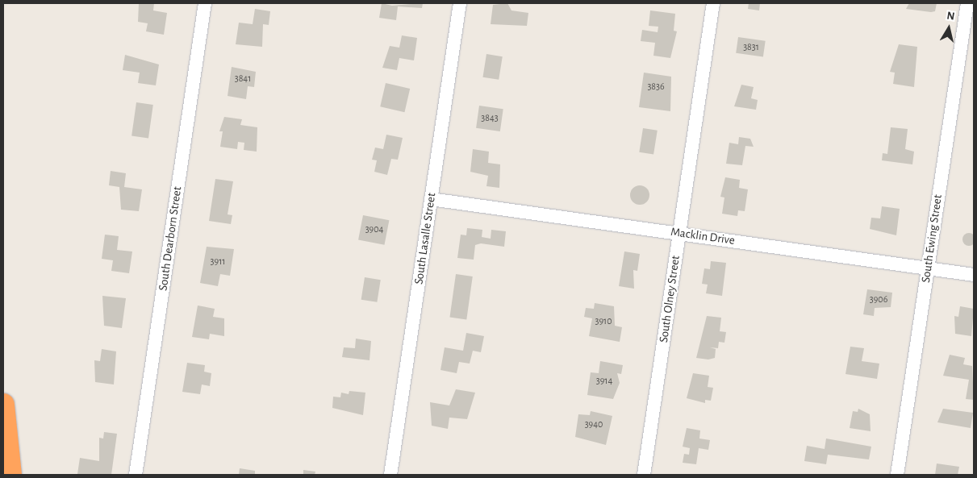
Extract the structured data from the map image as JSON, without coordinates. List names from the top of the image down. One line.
{"streets":{"street":["Macklin Drive","South Dearborn Street","South Lasalle Street","South Ewing Street","South Olney Street"]},"crossings":[["Macklin Drive","South Lasalle Street"],["Macklin Drive","South Ewing Street"],["Macklin Drive","South Olney Street"]],"house_numbers":["3831","3841","3836","3843","3904","3911","3906","3910","3914","3940"],"north":"top"}
